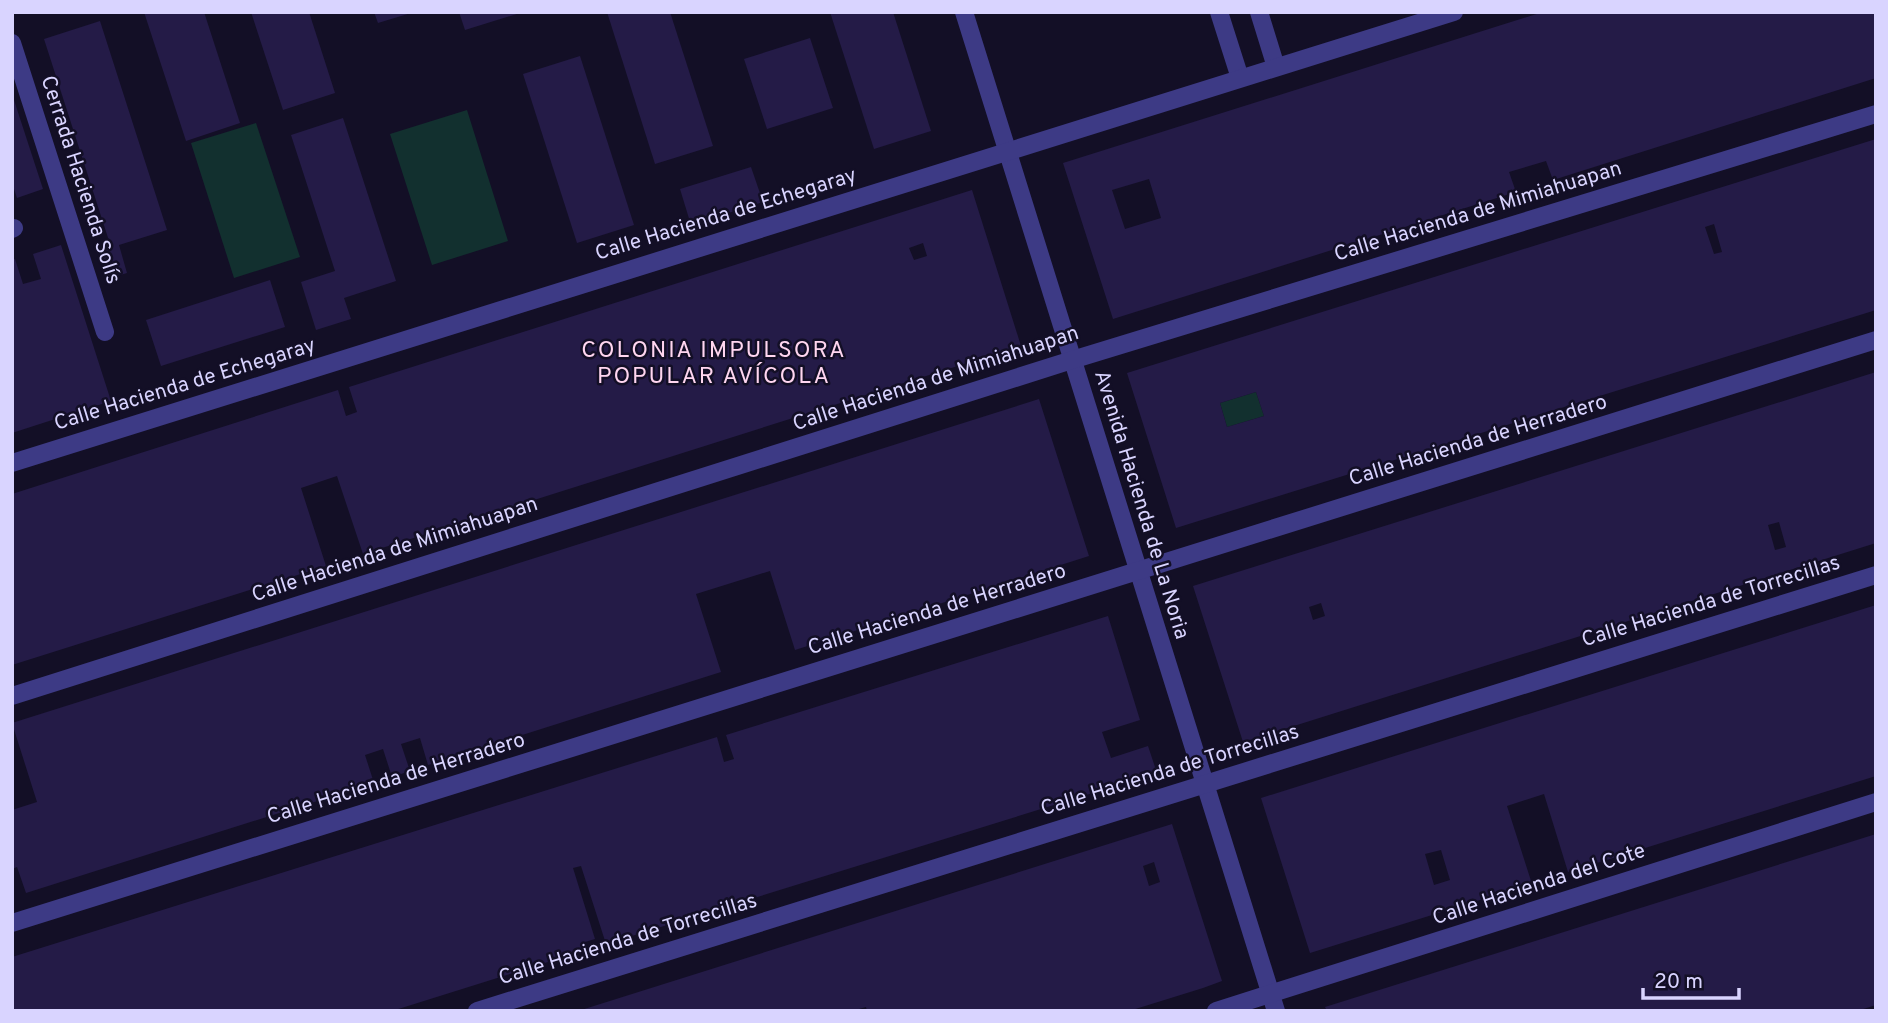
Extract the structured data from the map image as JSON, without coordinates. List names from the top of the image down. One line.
{"streets":{"street":["Cerrada Hacienda Solís","Calle Hacienda de Mimiahuapan","Calle Hacienda de Echegaray","Calle Hacienda de Herradero","Avenida Hacienda de La Noria","Calle Hacienda de Torrecillas","Calle Hacienda del Cote"]},"crossings":[["Calle Hacienda de Mimiahuapan","Avenida Hacienda de La Noria"],["Calle Hacienda de Echegaray","Avenida Hacienda de La Noria"],["Calle Hacienda de Herradero","Avenida Hacienda de La Noria"],["Avenida Hacienda de La Noria","Calle Hacienda de Torrecillas"],["Avenida Hacienda de La Noria","Calle Hacienda del Cote"]],"districts":["COLONIA IMPULSORA POPULAR AVÍCOLA"],"scale_bar":"20 m"}
